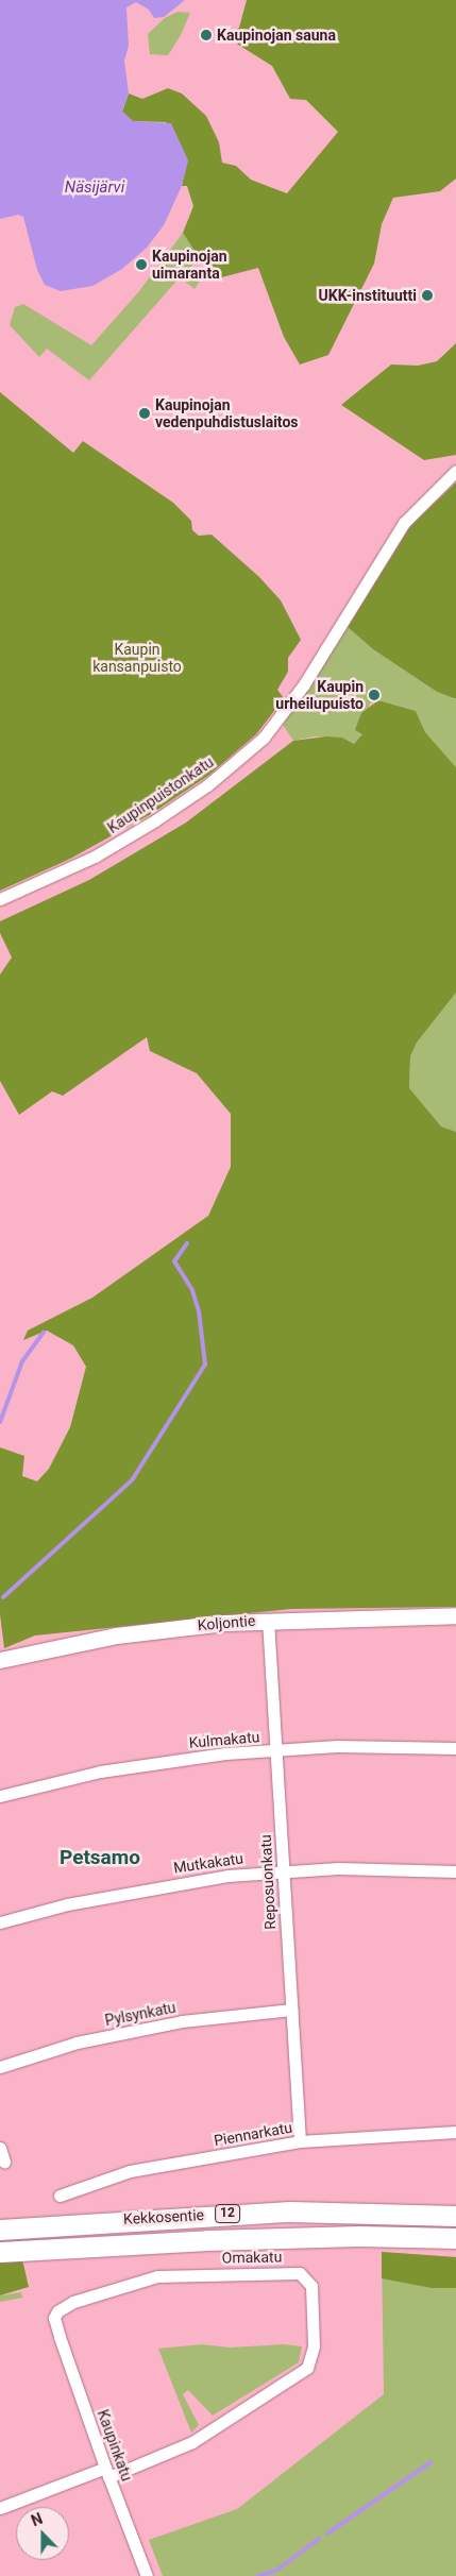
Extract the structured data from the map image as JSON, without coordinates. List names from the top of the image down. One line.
{"streets":{"highway":["12","Kekkosentie"],"street":["Kaupinpuistonkatu","Koljontie","Kulmakatu","Mutkakatu","Reposuonkatu","Pylsynkatu","Piennarkatu","Omakatu","Kaupinkatu"]},"crossings":[["Koljontie","Reposuonkatu"],["Kulmakatu","Reposuonkatu"],["Mutkakatu","Reposuonkatu"],["Reposuonkatu","Pylsynkatu"],["Reposuonkatu","Piennarkatu"],["Omakatu","Kaupinkatu"]],"districts":["Petsamo"],"water":["Näsijärvi"],"parks":["Kaupin kansanpuisto"],"places":["Kaupinojan sauna","Kaupinojan uimaranta","UKK-instituutti","Kaupinojan vedenpuhdistuslaitos","Kaupin urheilupuisto"],"north":"top"}
